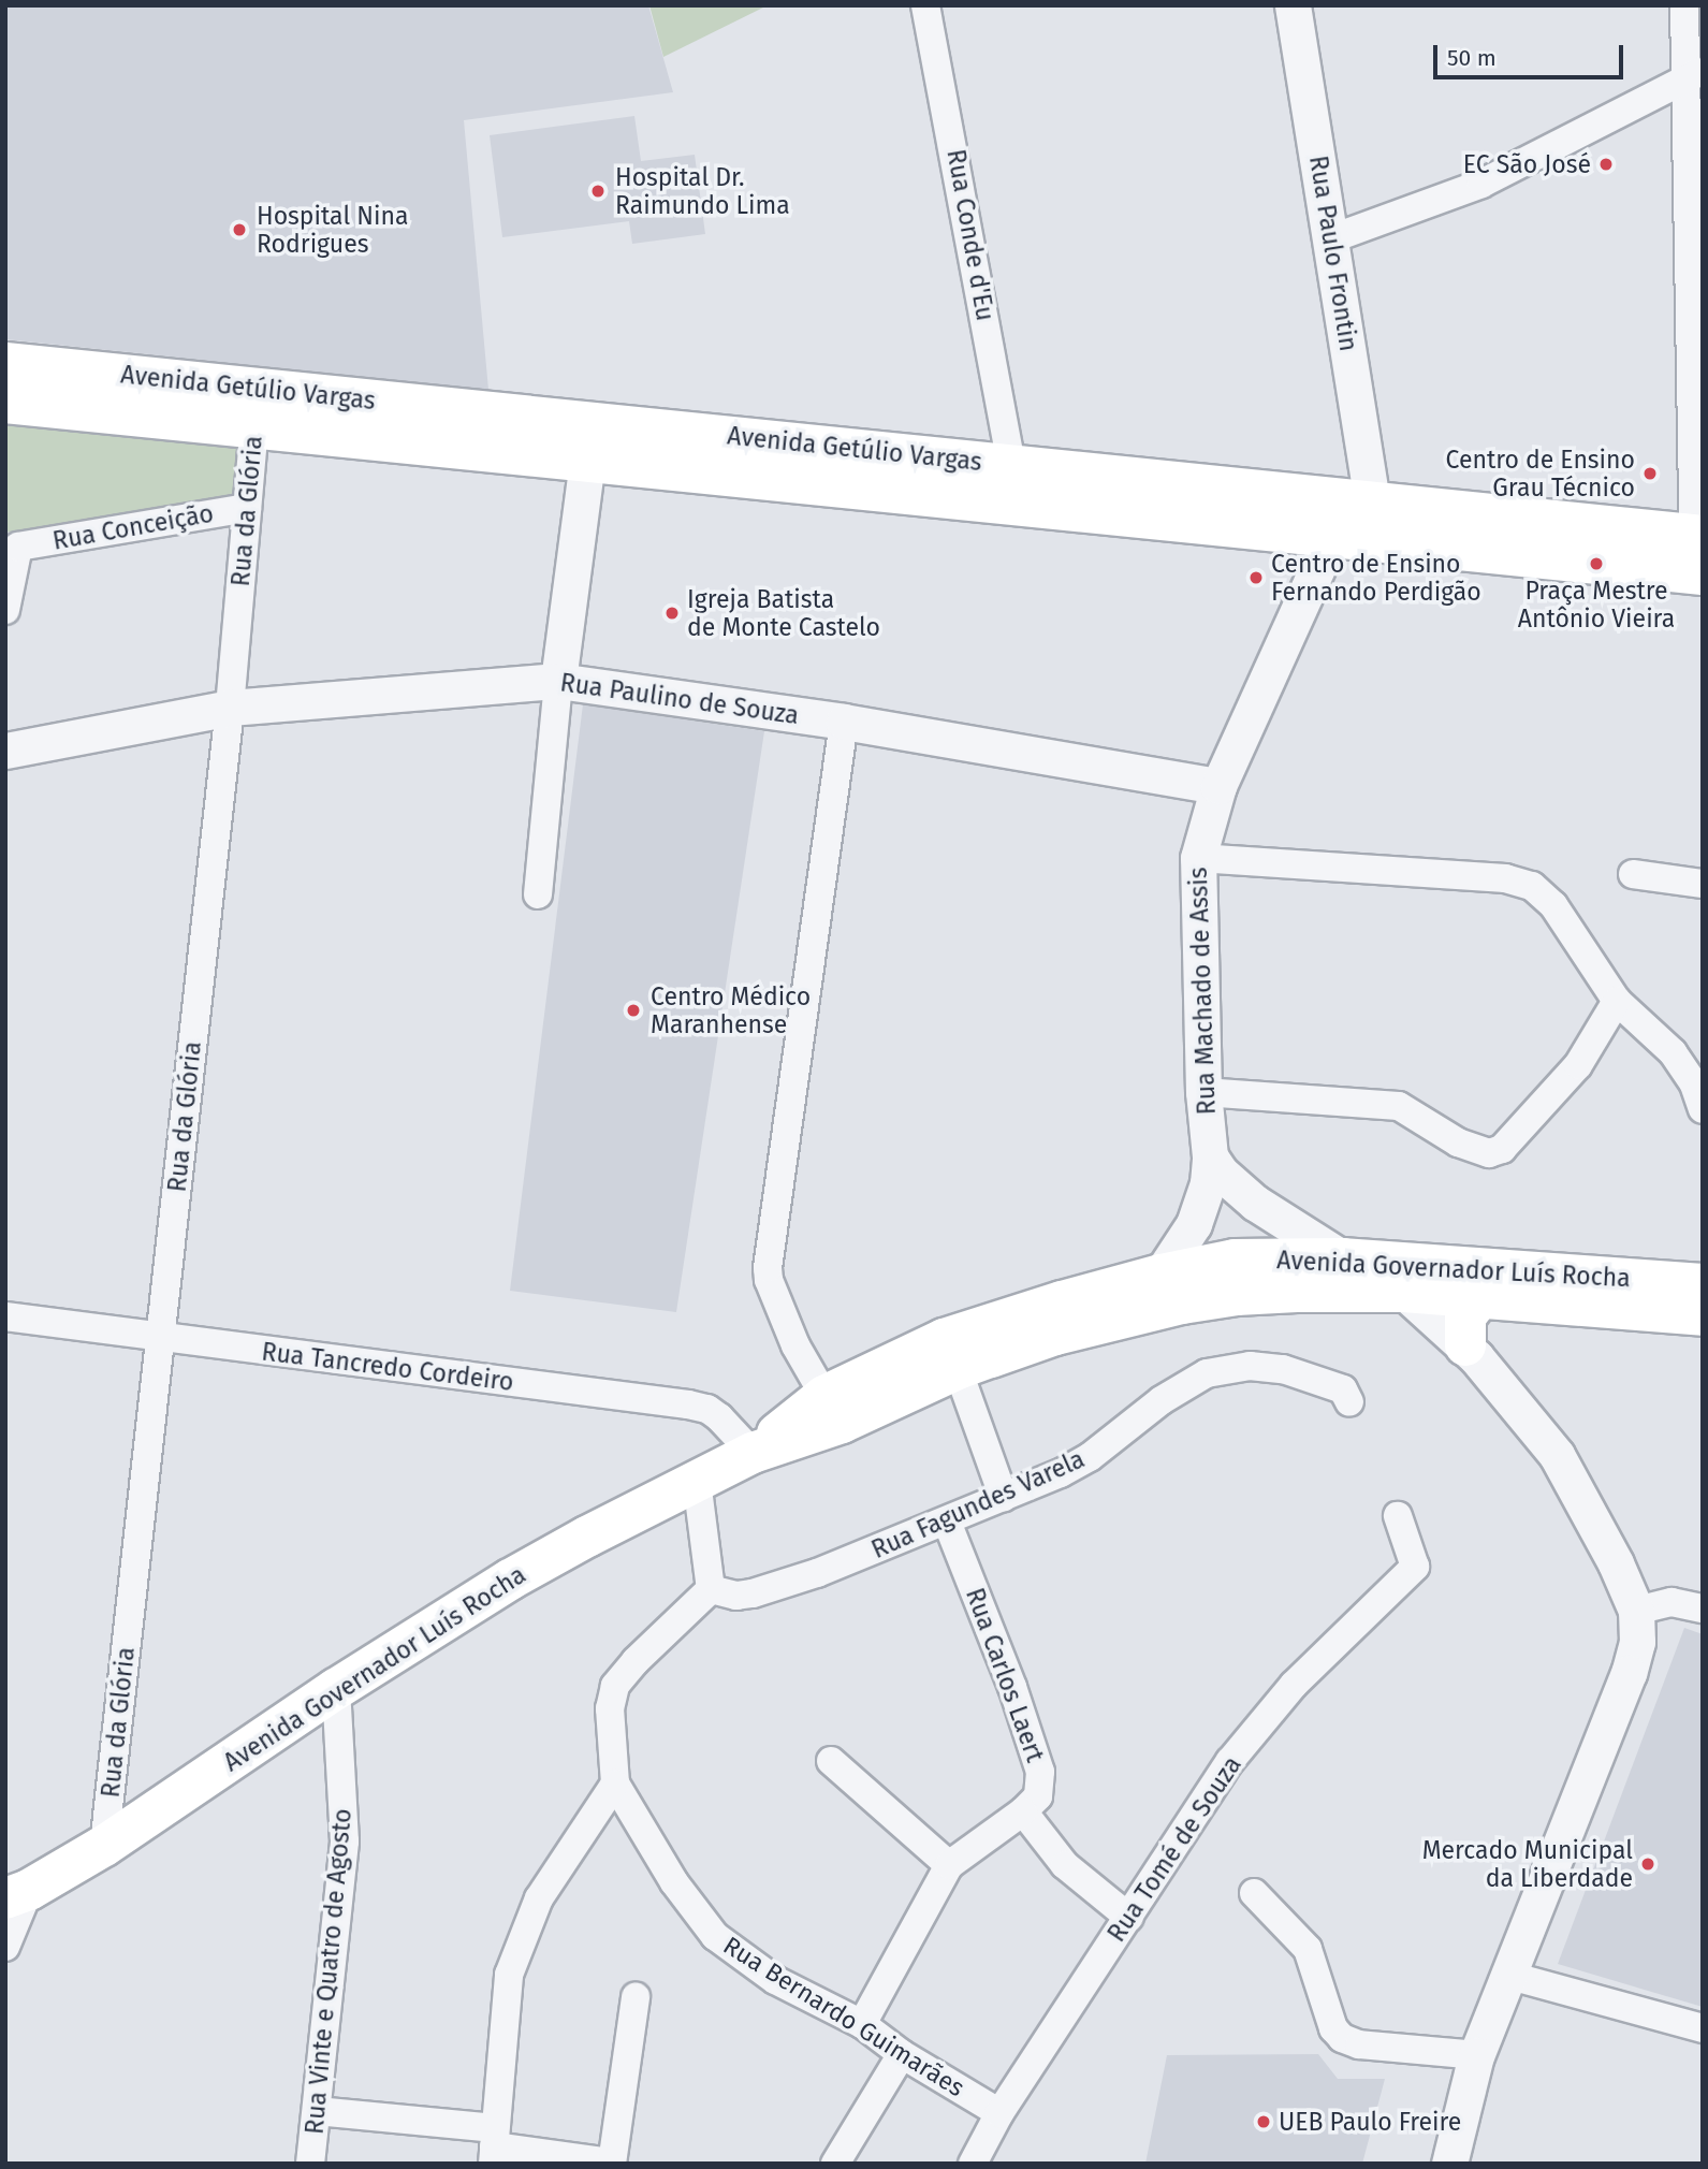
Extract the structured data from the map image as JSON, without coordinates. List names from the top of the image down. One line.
{"streets":{"main road":["Avenida Getúlio Vargas","Avenida Governador Luís Rocha"],"street":["Rua Conde d'Eu","Rua Paulo Frontin","Rua da Glória","Rua Conceição","Rua Paulino de Souza","Rua Machado de Assis","Rua Tancredo Cordeiro","Rua Fagundes Varela","Rua Carlos Laert","Rua Tomé de Souza","Rua Vinte e Quatro de Agosto","Rua Bernardo Guimarães"]},"crossings":[["Rua Conde d'Eu","Avenida Getúlio Vargas"],["Rua Paulo Frontin","Avenida Getúlio Vargas"],["Avenida Getúlio Vargas","Rua da Glória"],["Avenida Getúlio Vargas","Rua Machado de Assis"],["Rua da Glória","Rua Conceição"],["Rua da Glória","Rua Paulino de Souza"],["Rua da Glória","Avenida Governador Luís Rocha"],["Rua da Glória","Rua Tancredo Cordeiro"],["Rua Paulino de Souza","Rua Machado de Assis"],["Rua Machado de Assis","Avenida Governador Luís Rocha"],["Avenida Governador Luís Rocha","Rua Tancredo Cordeiro"],["Avenida Governador Luís Rocha","Rua Vinte e Quatro de Agosto"],["Rua Fagundes Varela","Rua Carlos Laert"],["Rua Fagundes Varela","Rua Bernardo Guimarães"],["Rua Tomé de Souza","Rua Bernardo Guimarães"]],"places":["EC São José","Hospital Dr. Raimundo Lima","Hospital Nina Rodrigues","Centro de Ensino Grau Técnico","Praça Mestre Antônio Vieira","Centro de Ensino Fernando Perdigão","Igreja Batista de Monte Castelo","Centro Médico Maranhense","Mercado Municipal da Liberdade","UEB Paulo Freire"],"scale_bar":"50 m"}
